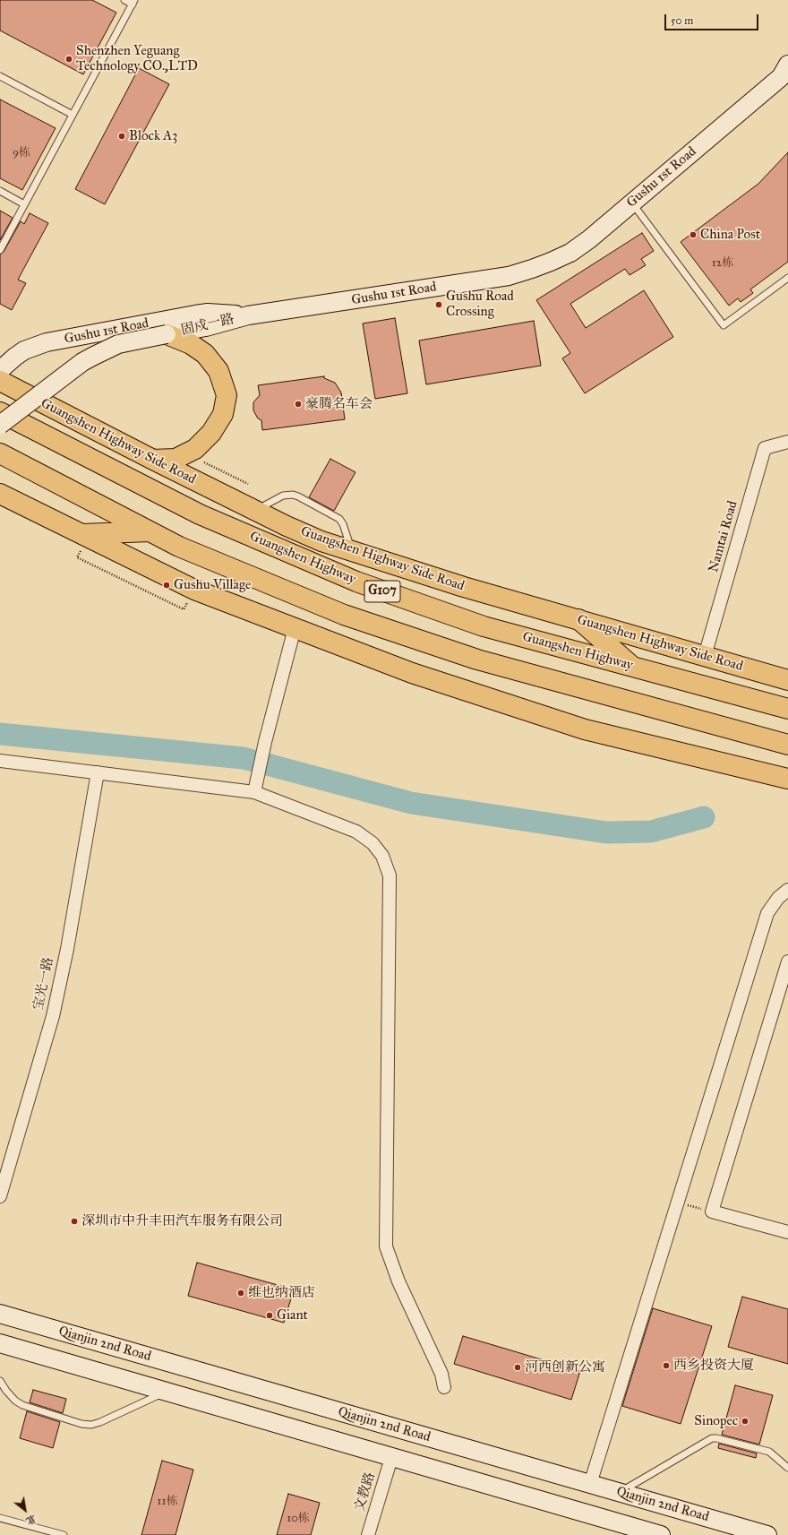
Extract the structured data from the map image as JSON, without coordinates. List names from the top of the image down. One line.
{"streets":{"main road":["Gushu 1st Road","固戍一路","Guangshen Highway Side Road","Guangshen Highway","G107","Qianjin 2nd Road"],"street":["Namtai Road","宝光一路","文教路"]},"crossings":[["Gushu 1st Road","固戍一路"],["Guangshen Highway Side Road","Namtai Road"]],"places":["Shenzhen Yeguang Technology CO.,LTD","Block A3","China Post","Gushu Road Crossing","豪腾名车会","Gushu Village","深圳市中升丰田汽车服务有限公司","维也纳酒店","Giant","西乡投资大厦","河西创新公寓","Sinopec"],"house_numbers":["9栋","12栋","11栋","10栋"],"scale_bar":"50 m","north":"bottom right"}
